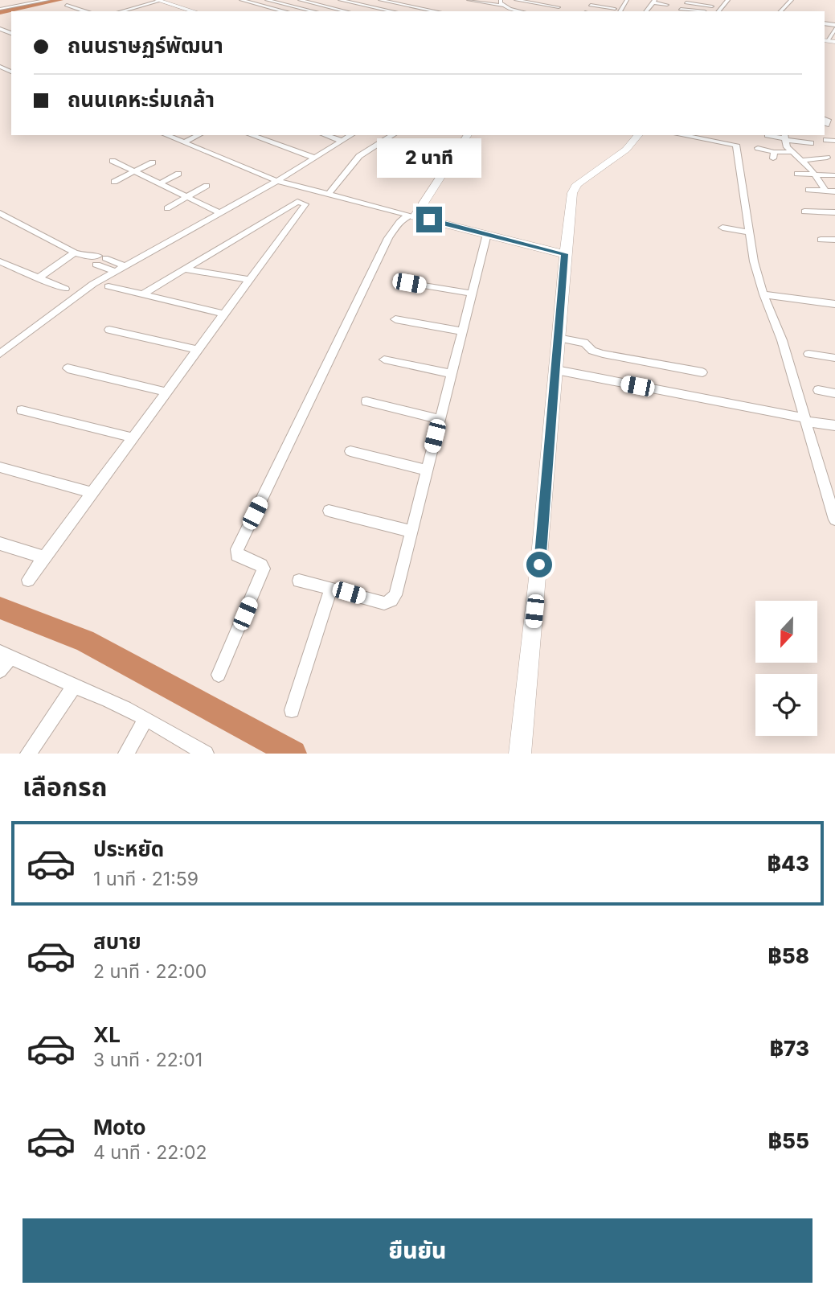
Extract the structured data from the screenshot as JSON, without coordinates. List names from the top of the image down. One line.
{"north":"bottom","page":{"banner":["ถนนราษฏร์พัฒนา","ถนนเคหะร่มเกล้า"],"bubble":"2 นาที","heading":"เลือกรถ","list":[{"name":"ประหยัด","note":"1 นาที · 21:59","value":"฿43"},{"name":"สบาย","note":"2 นาที · 22:00","value":"฿58"},{"name":"XL","note":"3 นาที · 22:01","value":"฿73"},{"name":"Moto","note":"4 นาที · 22:02","value":"฿55"}],"buttons":"ยืนยัน"}}
